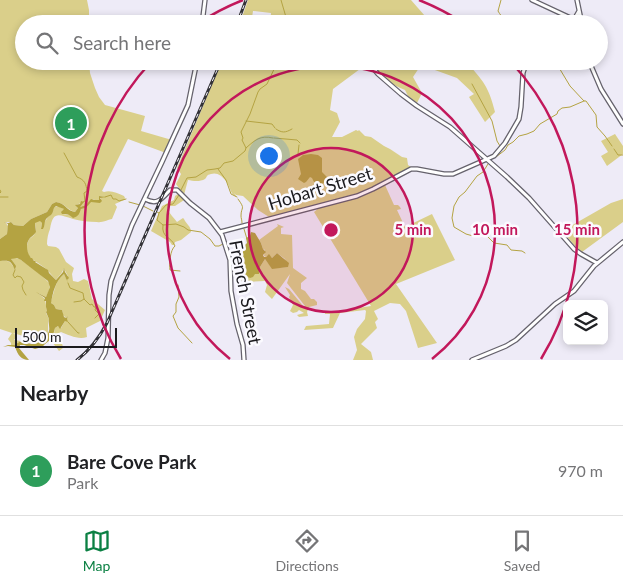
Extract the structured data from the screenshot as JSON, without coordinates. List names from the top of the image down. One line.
{"streets":{"street":["Hobart Street","French Street"]},"crossings":[["Hobart Street","French Street"]],"scale_bar":"500 m","page":{"search":"Search here","pins":"1","scale":"500 m","heading":"Nearby","list":[{"mark":"1","name":"Bare Cove Park","note":"Park","value":"970 m"}],"nav":["Map","Directions","Saved"]},"rings":["5 min","10 min","15 min"]}
